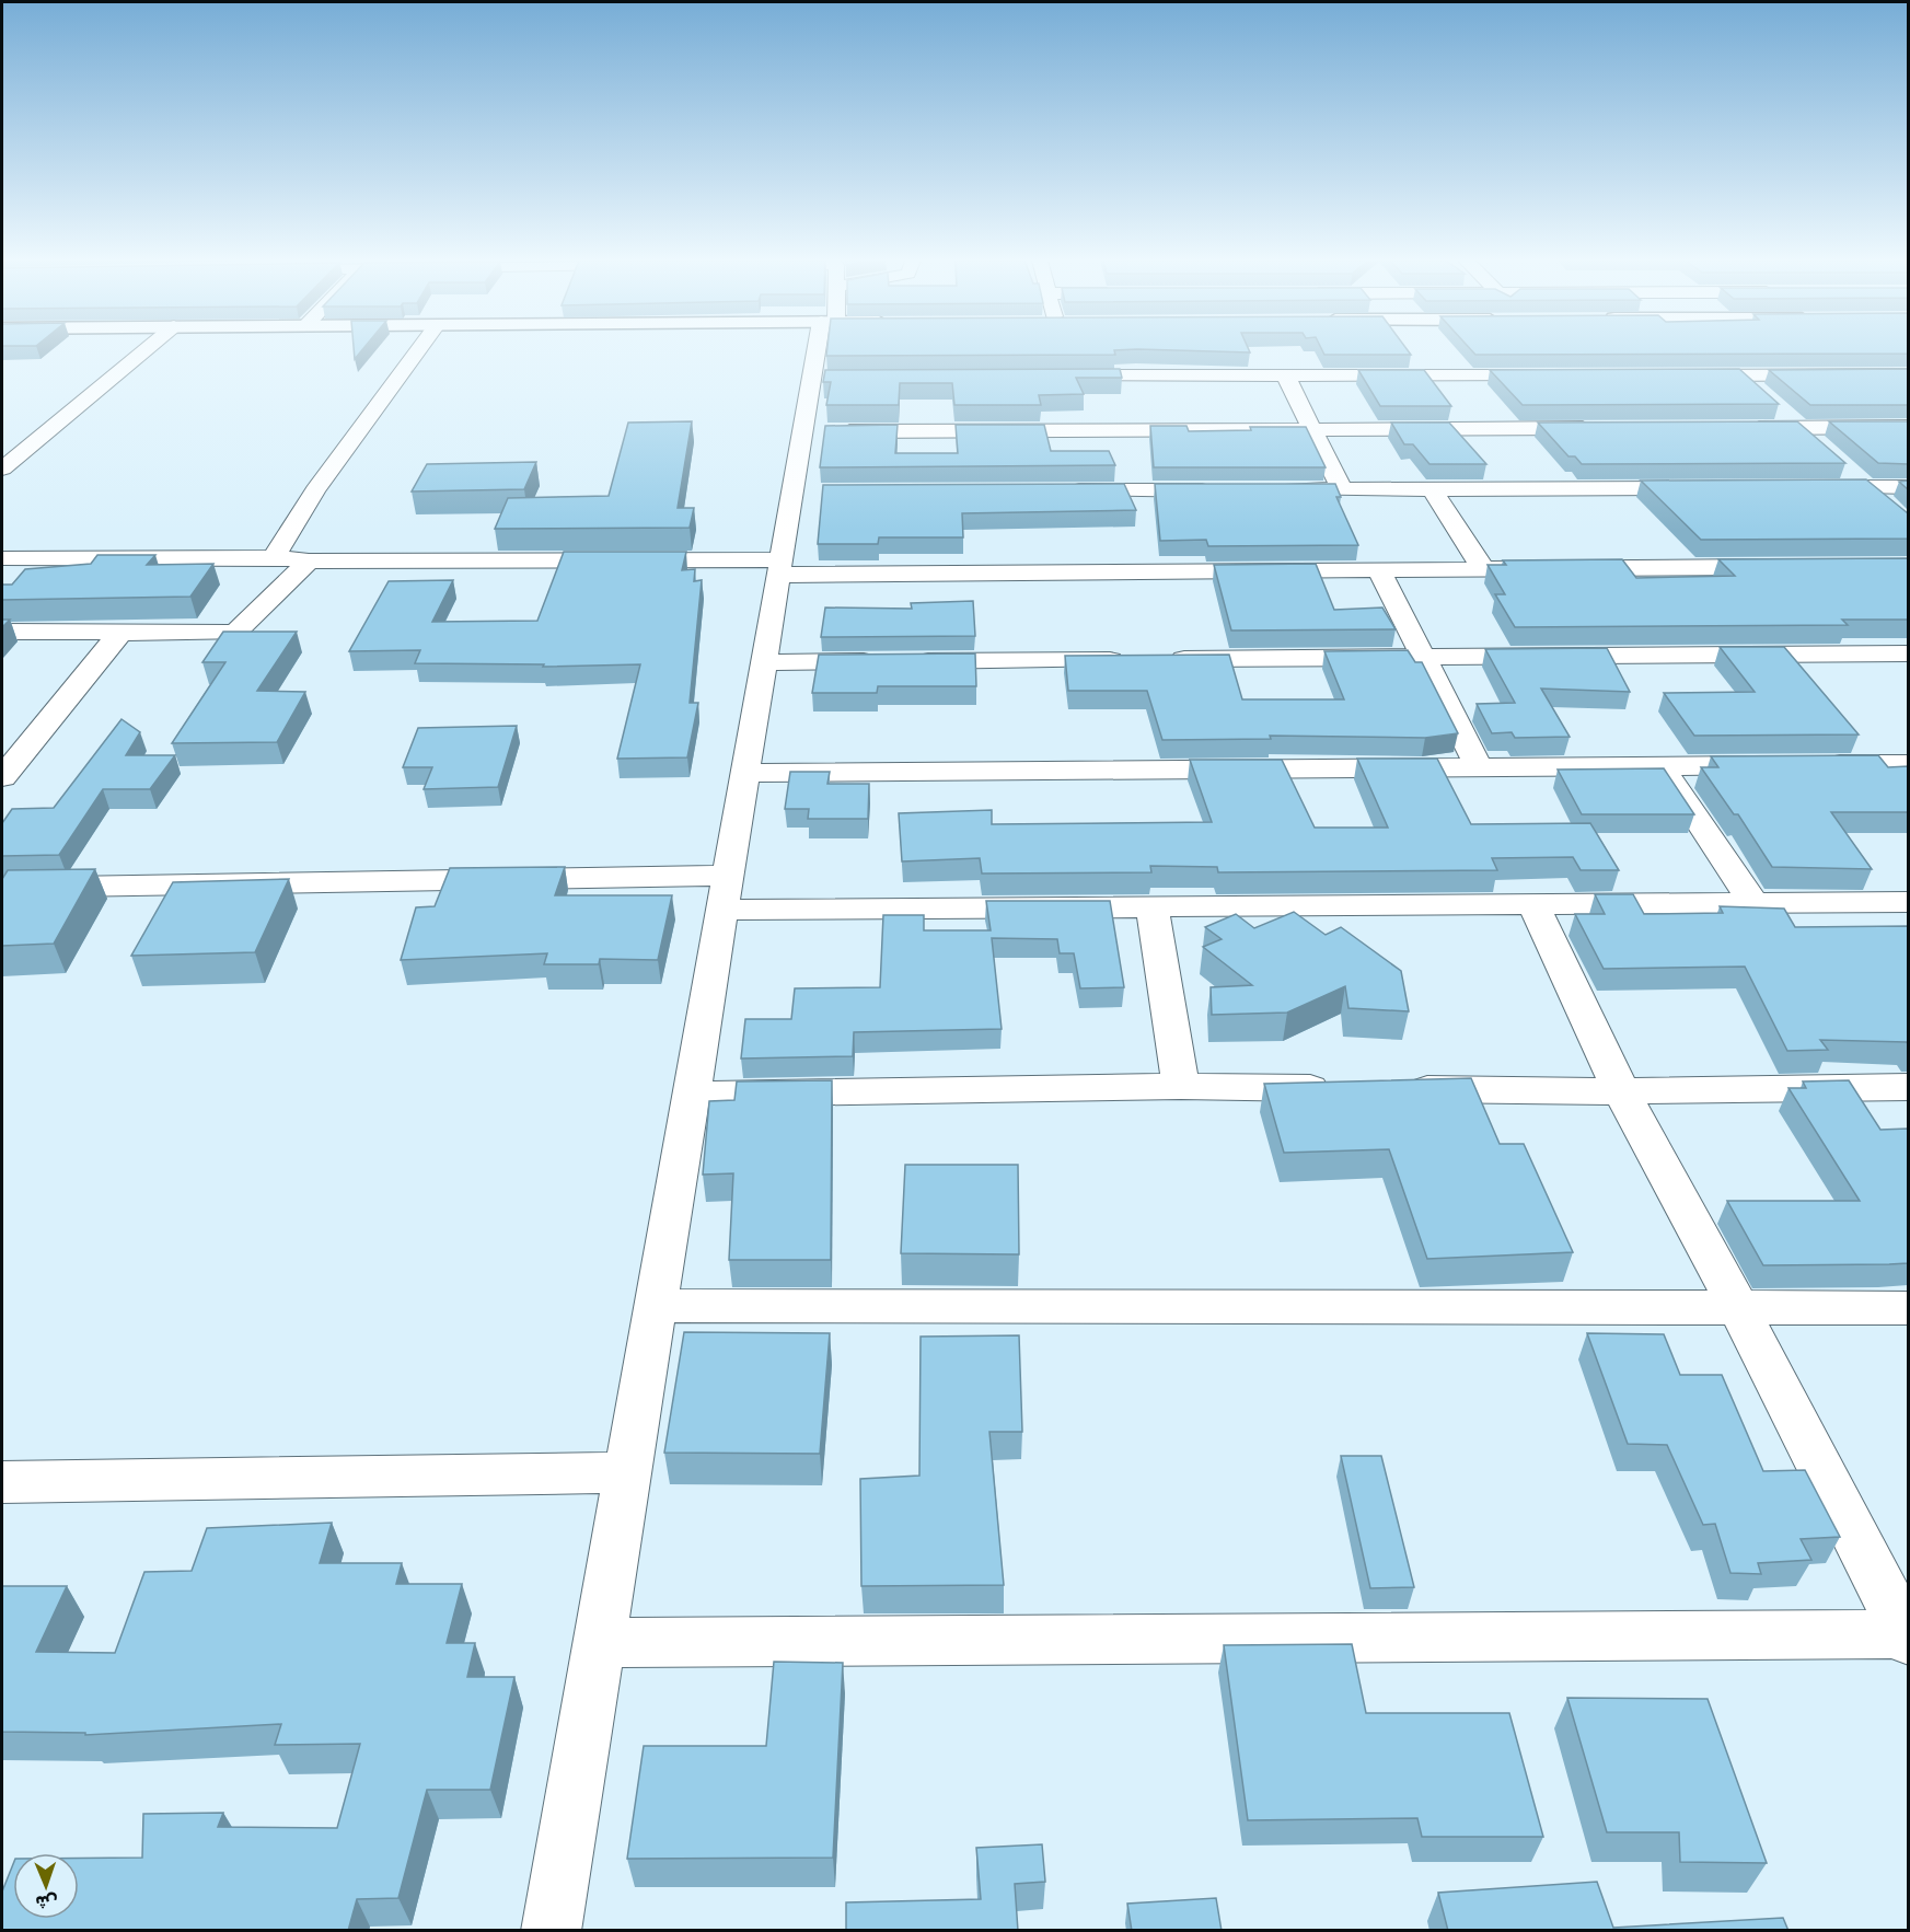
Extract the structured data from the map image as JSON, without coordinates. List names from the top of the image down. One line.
{"north":"bottom"}
